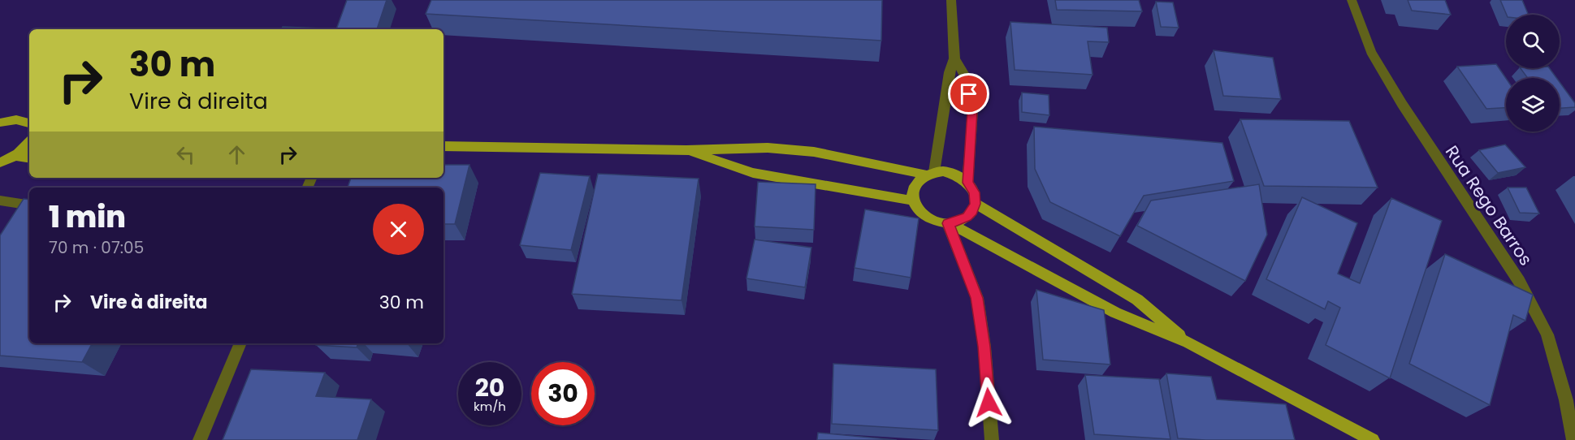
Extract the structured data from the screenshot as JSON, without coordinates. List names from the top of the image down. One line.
{"streets":{"street":["Rua Rego Barros"]},"page":{"turn":["30 m","Vire à direita"],"heading":["1 min","70 m · 07:05"],"list":[{"name":"Vire à direita","value":"30 m"}],"speed":"20 km/h","limit":"30"}}
